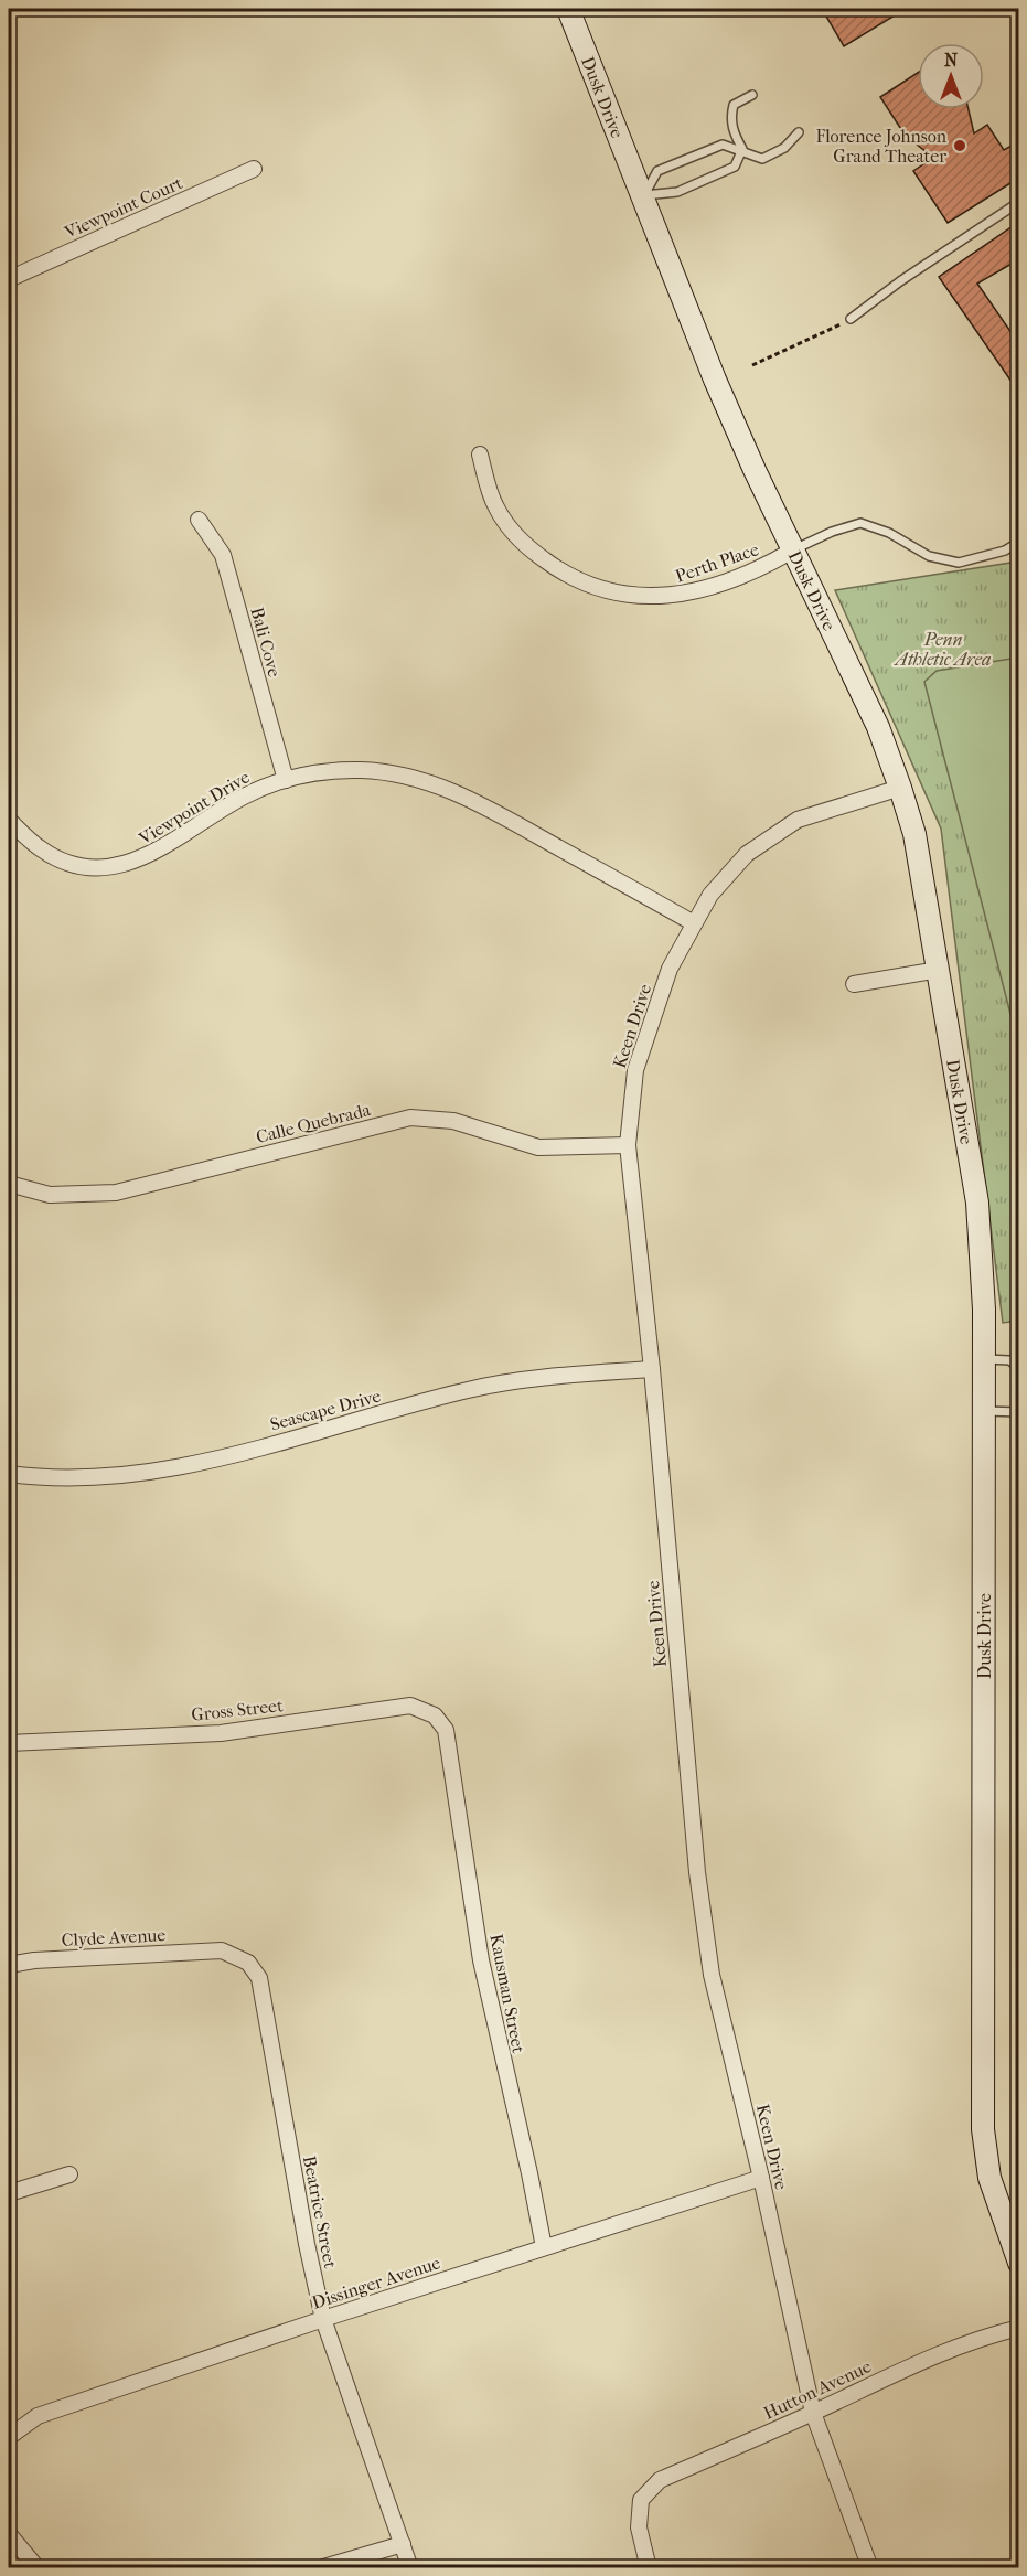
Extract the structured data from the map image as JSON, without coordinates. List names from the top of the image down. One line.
{"streets":{"street":["Dusk Drive","Viewpoint Court","Perth Place","Bali Cove","Viewpoint Drive","Keen Drive","Calle Quebrada","Seascape Drive","Gross Street","Clyde Avenue","Kausman Street","Beatrice Street","Dissinger Avenue","Hutton Avenue"]},"crossings":[["Dusk Drive","Perth Place"],["Dusk Drive","Keen Drive"],["Bali Cove","Viewpoint Drive"],["Viewpoint Drive","Keen Drive"],["Keen Drive","Calle Quebrada"],["Keen Drive","Seascape Drive"],["Keen Drive","Dissinger Avenue"],["Keen Drive","Hutton Avenue"],["Gross Street","Kausman Street"],["Clyde Avenue","Beatrice Street"],["Kausman Street","Dissinger Avenue"],["Beatrice Street","Dissinger Avenue"]],"parks":["Penn Athletic Area"],"places":["Florence Johnson Grand Theater"],"north":"top"}
